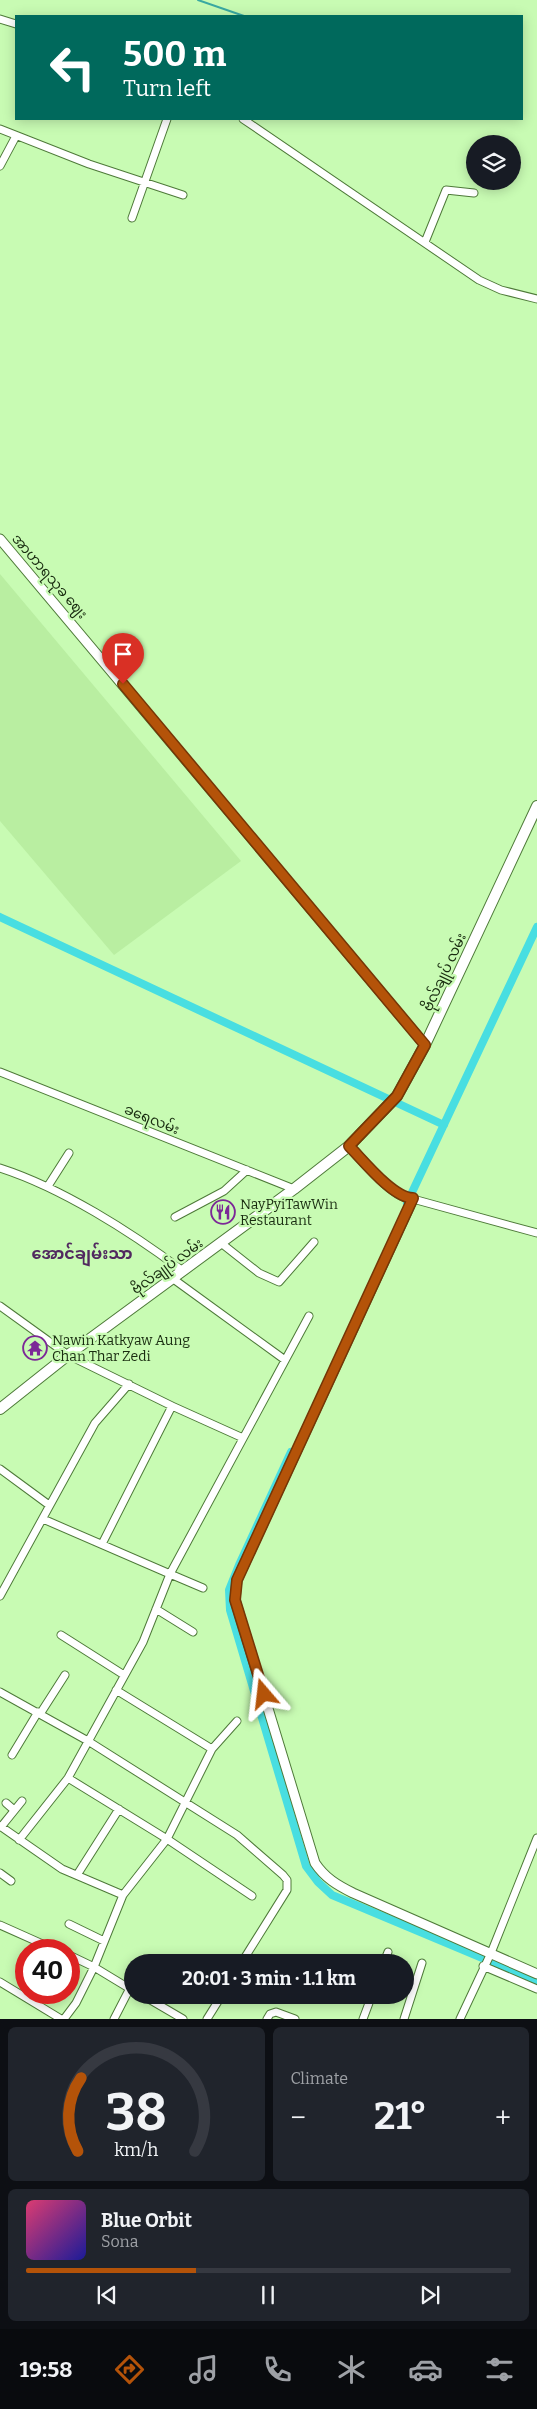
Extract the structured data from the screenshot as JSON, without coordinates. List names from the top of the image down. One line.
{"streets":{"main road":["ဗိုလ်ချုပ် လမ်း"],"street":["အာဟာရသုခ ဈေး","ခရေလမ်း"]},"crossings":[["အာဟာရသုခ ဈေး","ဗိုလ်ချုပ် လမ်း"],["ဗိုလ်ချုပ် လမ်း","ခရေလမ်း"]],"districts":["အောင်ချမ်းသာ"],"places":{"restaurant":["NayPyiTawWin Restaurant"],"temple":["Nawin Katkyaw Aung Chan Thar Zedi"]},"page":{"turn":["500 m","Turn left"],"limit":"40","trip":"20:01 · 3 min · 1.1 km","tile":"Climate","heat":["−","21°","+"],"song":["Blue Orbit","Sona"],"tabs":"19:58","gauge":["38","km/h"]}}
